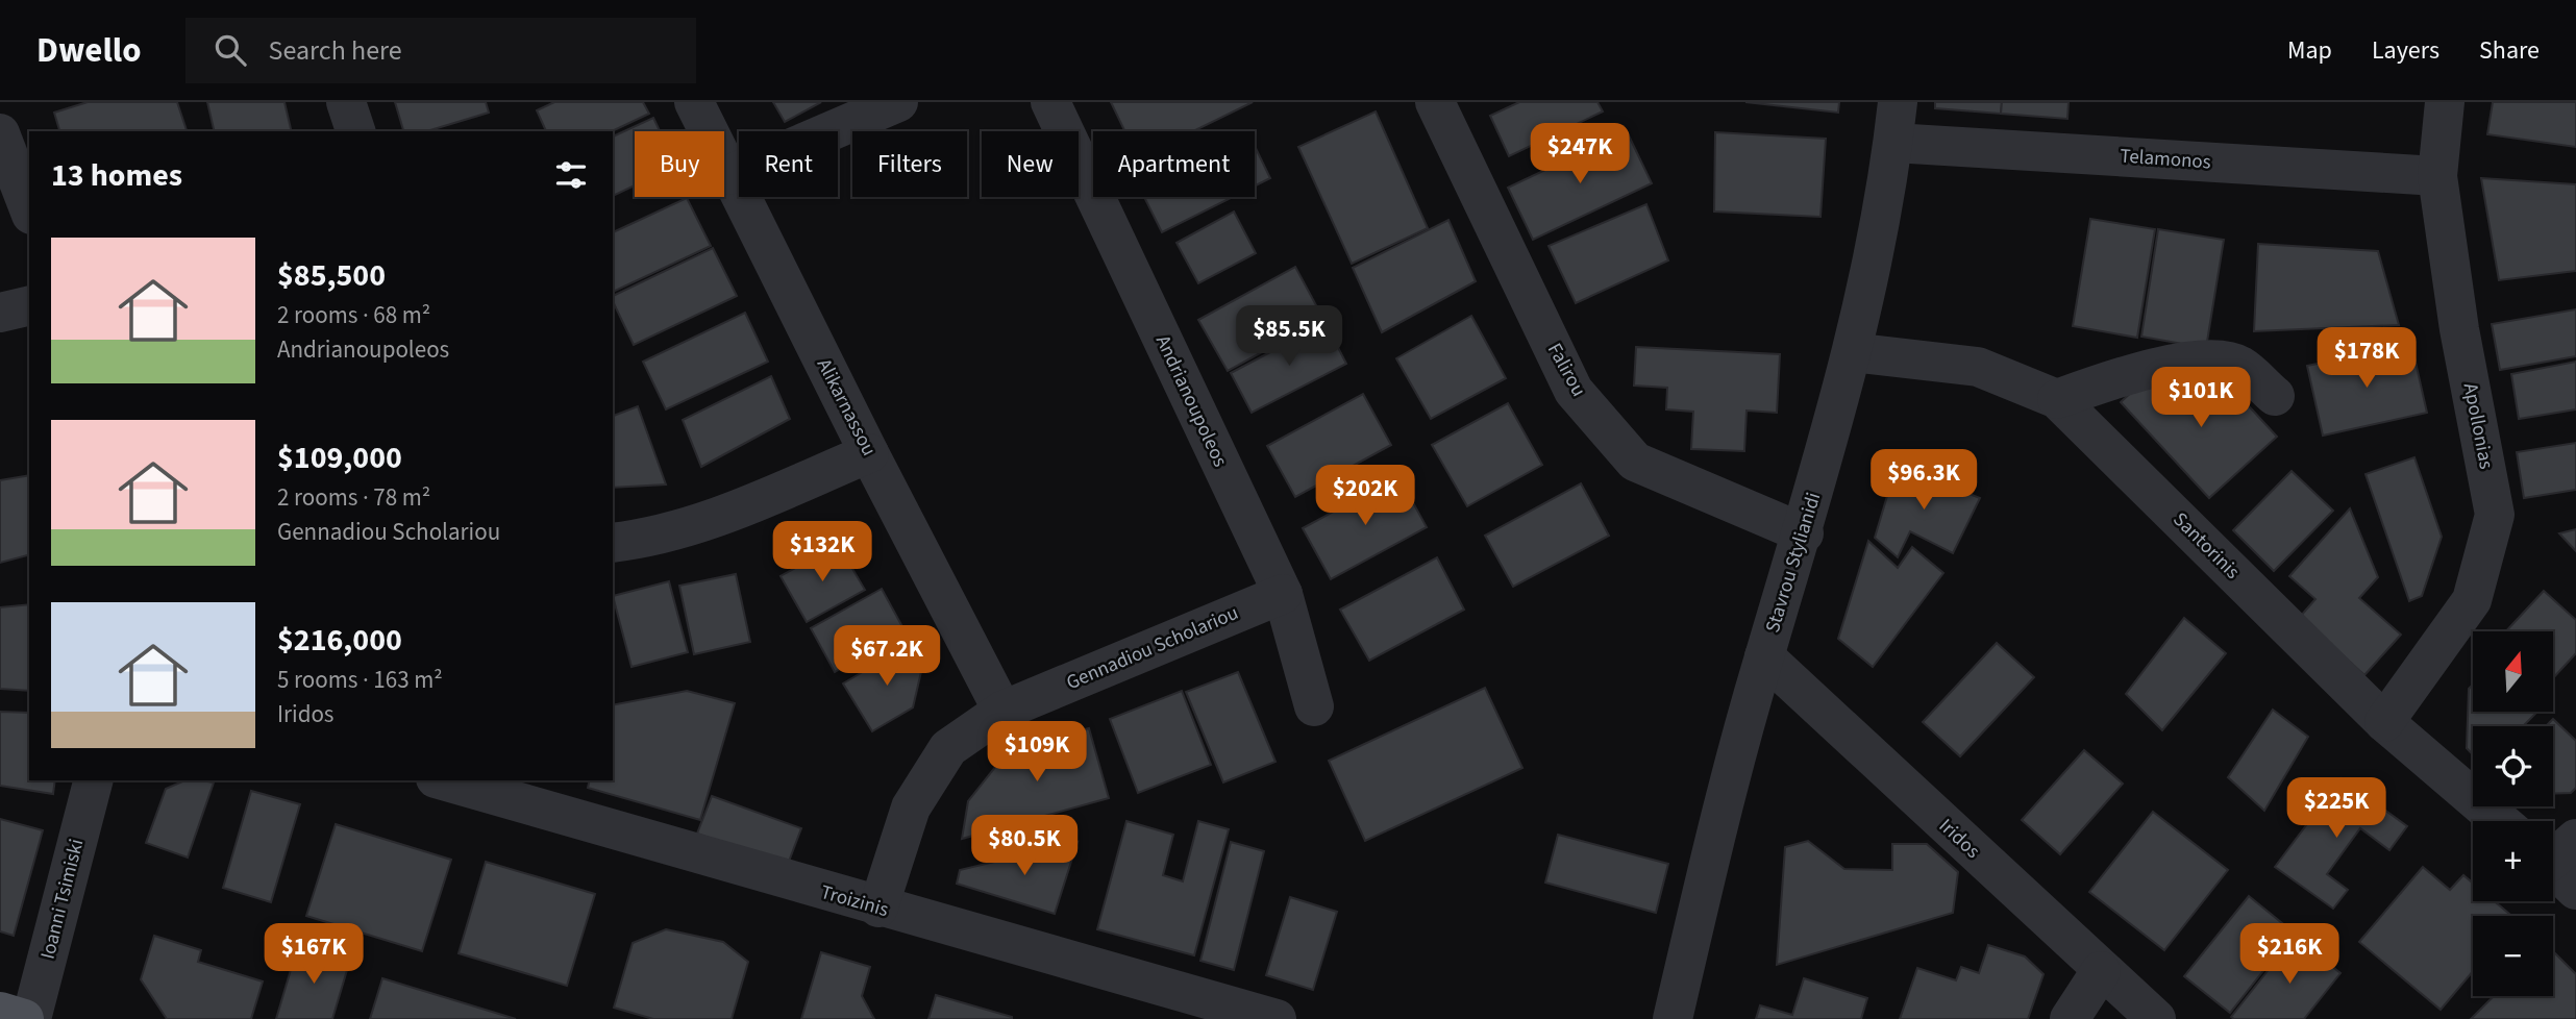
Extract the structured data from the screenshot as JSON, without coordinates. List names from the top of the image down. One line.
{"streets":{"street":["Telamonos","Falirou","Andrianoupoleos","Alikarnassou","Apollonias","Santorinis","Stavrou Stylianidi","Gennadiou Scholariou","Iridos","Ioanni Tsimiski","Troizinis"]},"crossings":[["Telamonos","Apollonias"],["Telamonos","Stavrou Stylianidi"],["Falirou","Stavrou Stylianidi"],["Andrianoupoleos","Gennadiou Scholariou"],["Alikarnassou","Gennadiou Scholariou"],["Apollonias","Santorinis"],["Santorinis","Stavrou Stylianidi"],["Stavrou Stylianidi","Iridos"],["Gennadiou Scholariou","Troizinis"]],"north":"top","page":{"header":"Dwello","search":"Search here","nav":["Map","Layers","Share"],"price":["$247K","$85.5K","$178K","$101K","$96.3K","$202K","$132K","$67.2K","$109K","$225K","$80.5K","$167K","$216K"],"chip":["Buy","Rent","Filters","New","Apartment"],"heading":"13 homes","list":[{"name":"$85,500","note":"2 rooms · 68 m² · Andrianoupoleos"},{"name":"$109,000","note":"2 rooms · 78 m² · Gennadiou Scholariou"},{"name":"$216,000","note":"5 rooms · 163 m² · Iridos"}],"map_buttons":["+","−"]}}
